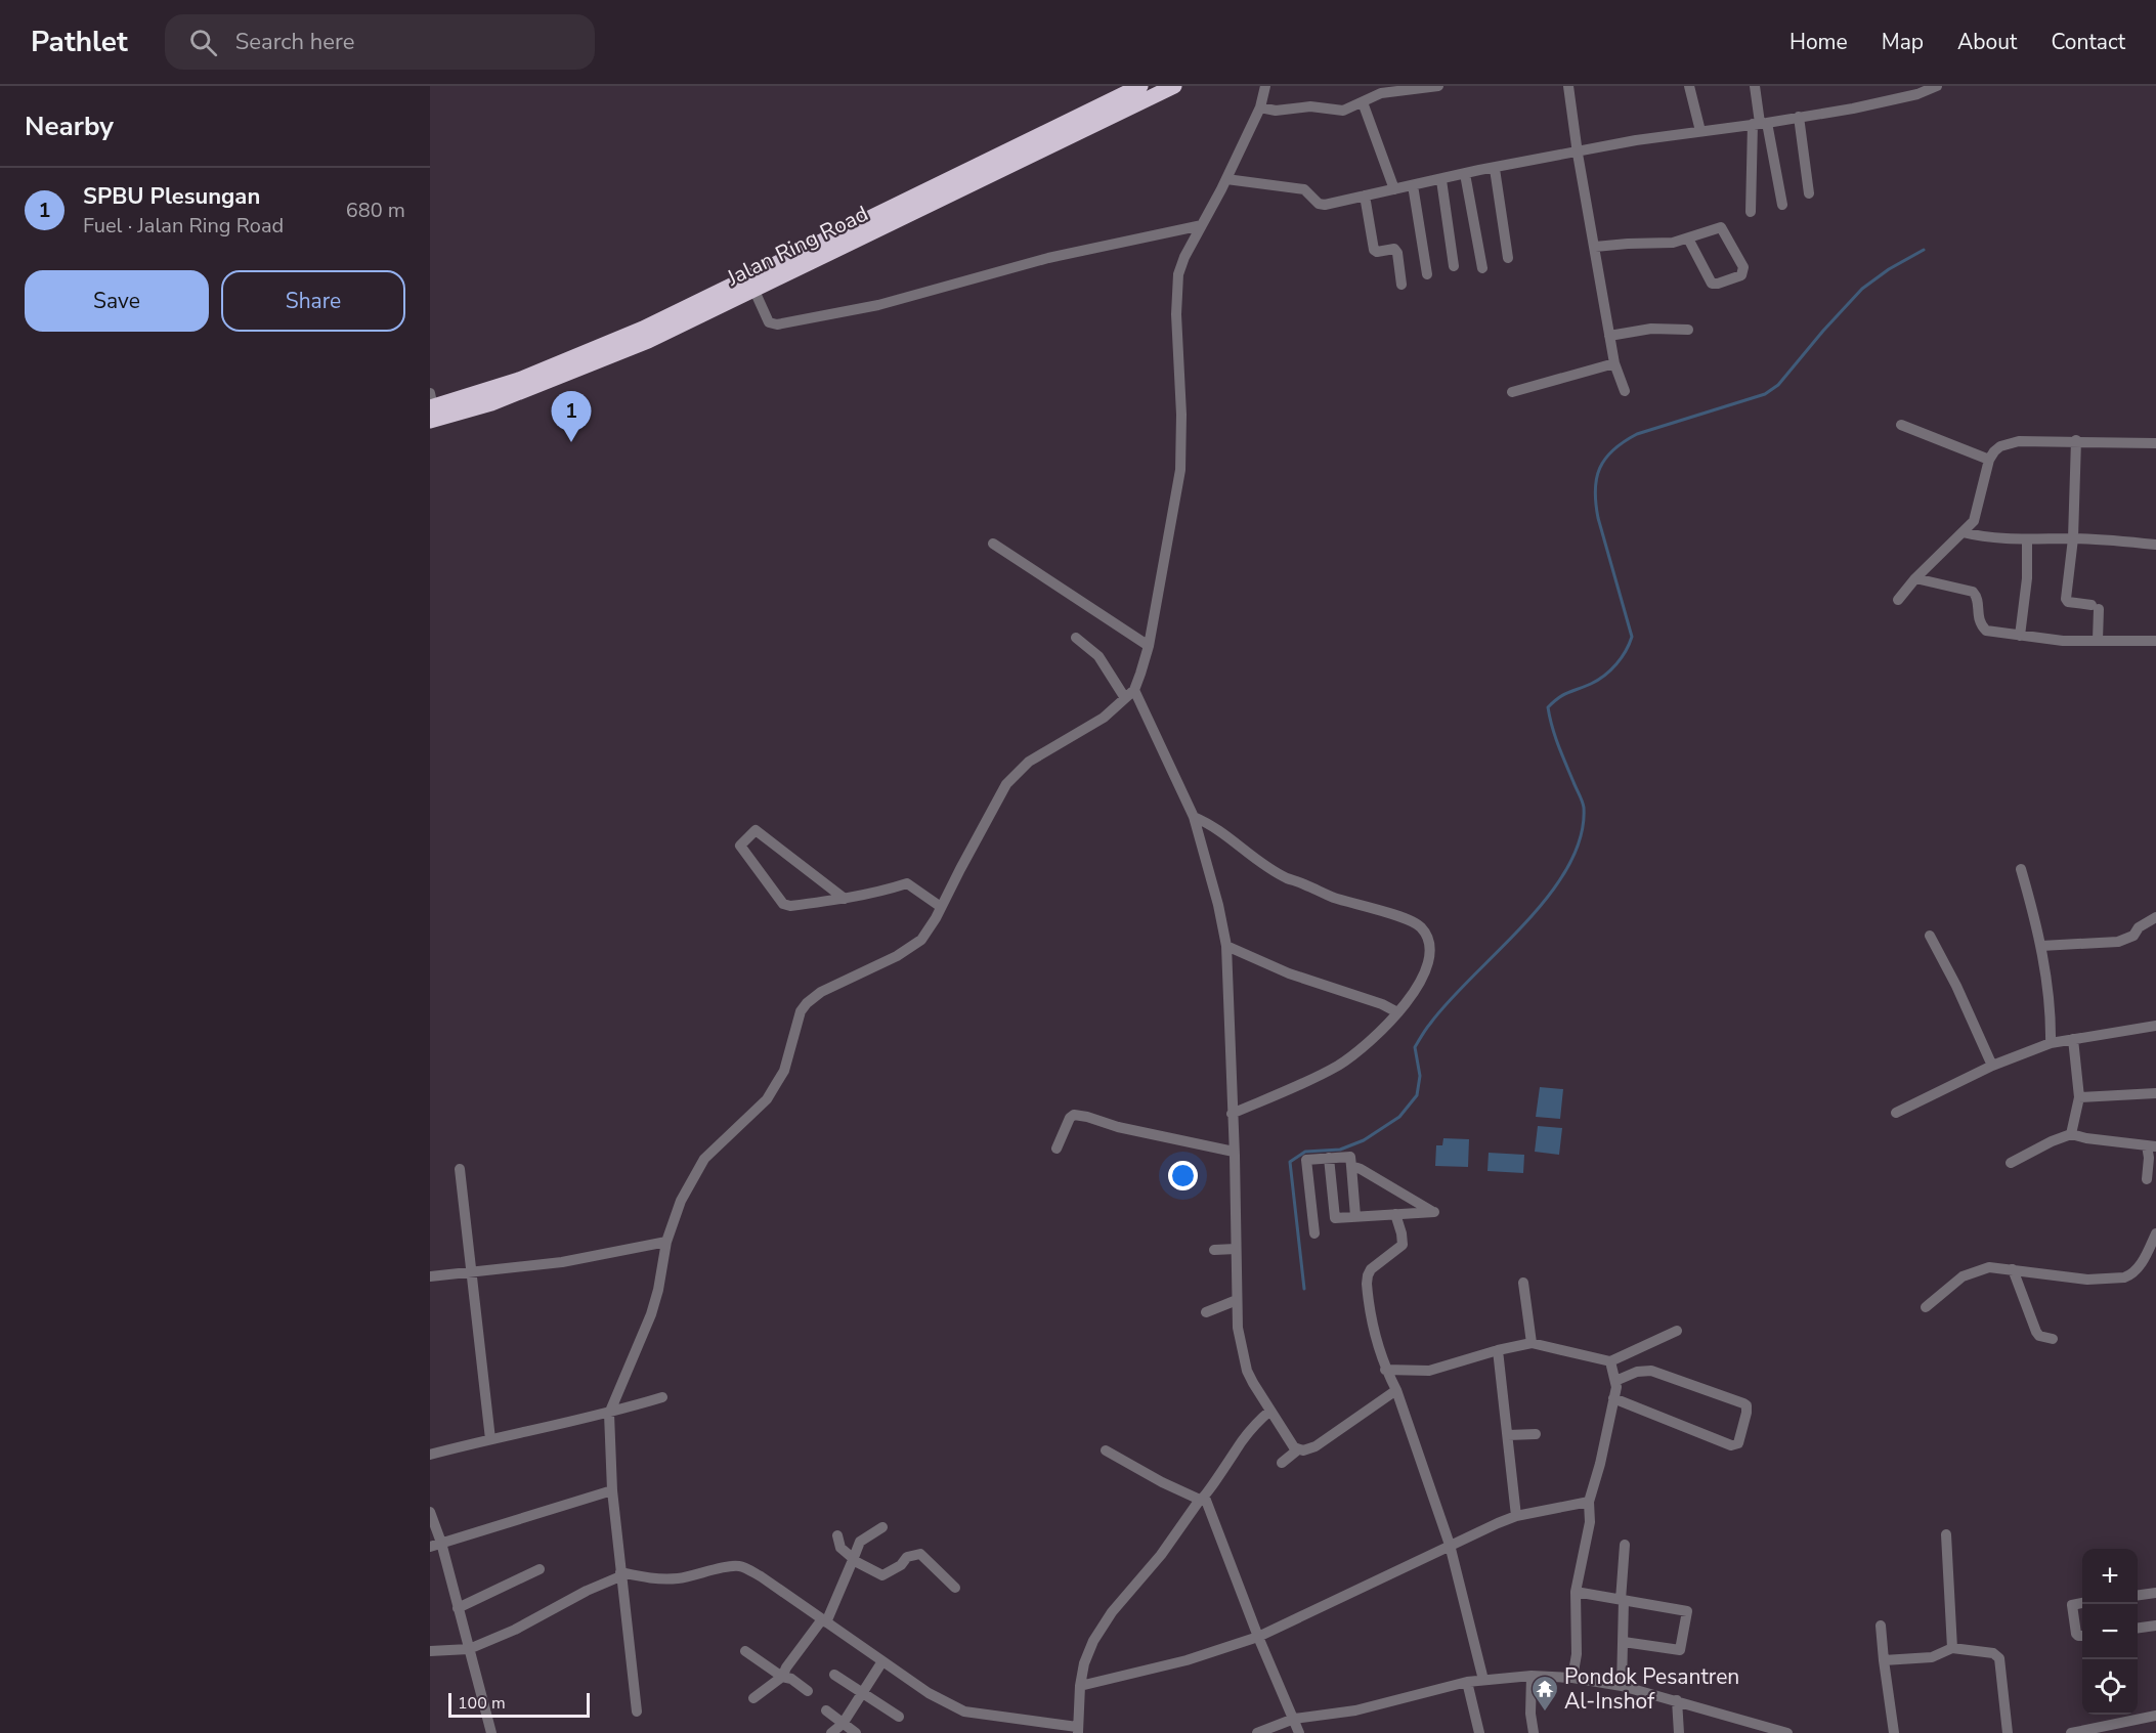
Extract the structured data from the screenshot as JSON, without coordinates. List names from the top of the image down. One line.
{"streets":{"highway":["Jalan Ring Road"]},"places":{"temple":["Pondok Pesantren Al-Inshof"]},"scale_bar":"100 m","page":{"header":"Pathlet","search":"Search here","nav":["Home","Map","About","Contact"],"heading":"Nearby","list":[{"mark":"1","name":"SPBU Plesungan","note":"Fuel · Jalan Ring Road","value":"680 m"}],"buttons":["Save","Share"],"pins":"1","map_buttons":["+","−"],"scale":"100 m"}}
